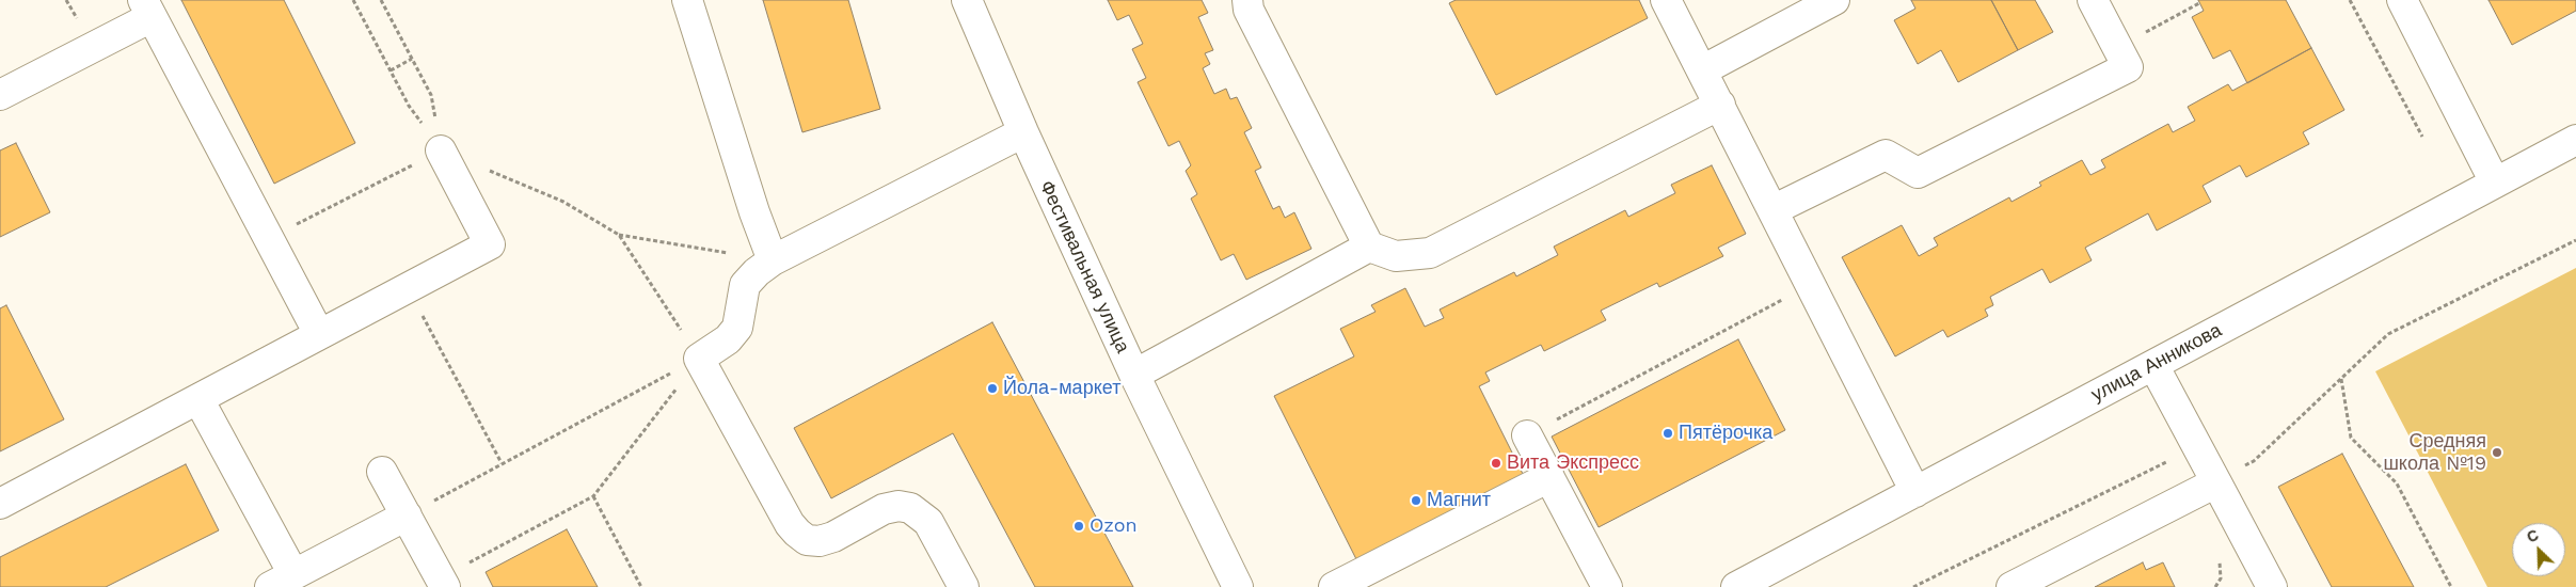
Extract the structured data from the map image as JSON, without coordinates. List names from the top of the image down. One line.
{"streets":{"street":["Фестивальная улица","улица Анникова"]},"places":["Йола-маркет","Пятёрочка","Средняя школа №19","Вита Экспресс","Магнит","Ozon"],"north":"top left"}
